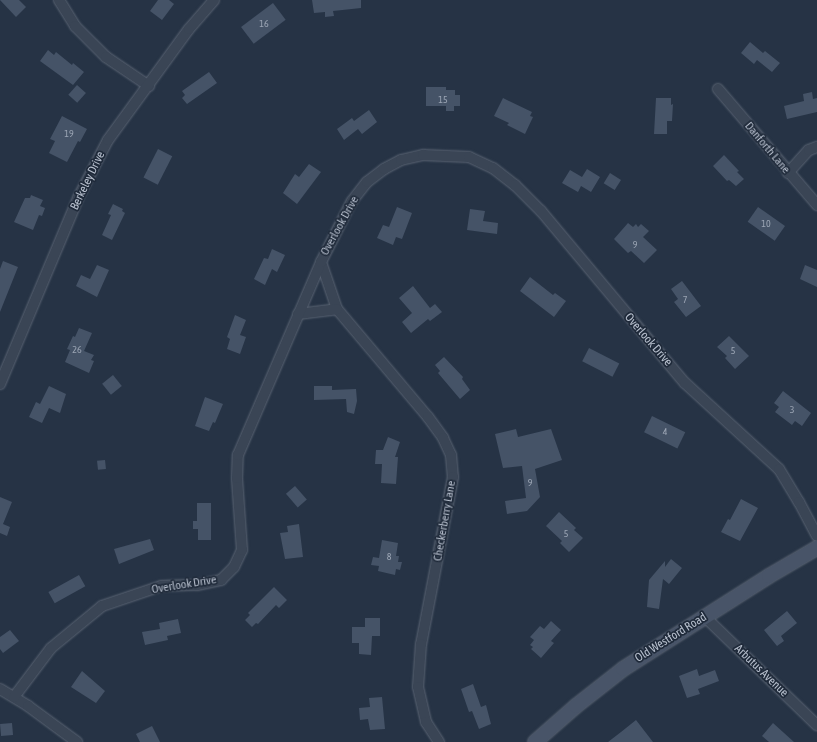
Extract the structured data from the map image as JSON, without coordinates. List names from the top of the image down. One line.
{"streets":{"main road":["Old Westford Road"],"street":["Danforth Lane","Berkeley Drive","Overlook Drive","Checkerberry Lane","Arbutus Avenue"]},"crossings":[["Overlook Drive","Checkerberry Lane"],["Old Westford Road","Arbutus Avenue"]],"house_numbers":["16","15","19","10","9","7","26","5","3","4","9","5","8"]}
